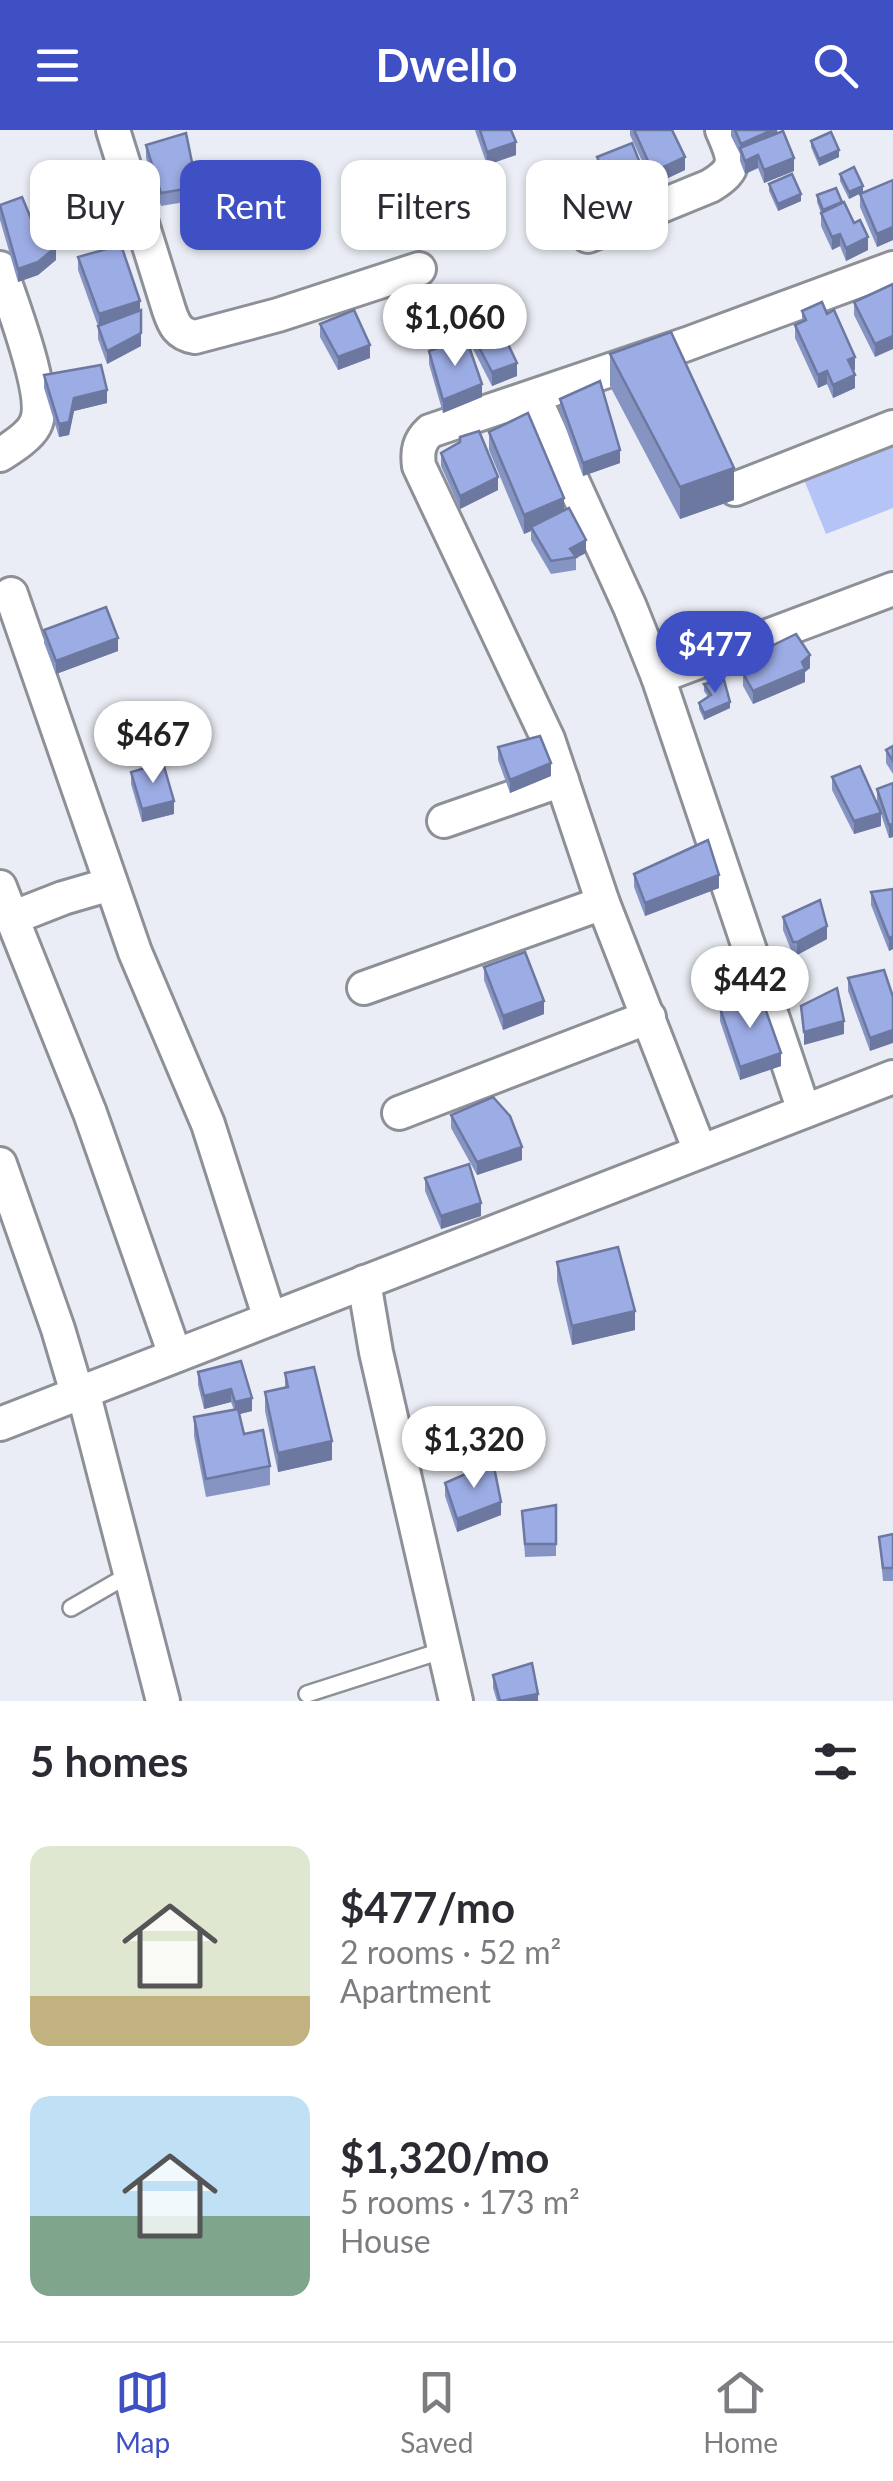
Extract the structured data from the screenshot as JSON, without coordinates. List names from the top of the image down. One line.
{"page":{"header":"Dwello","chip":["Buy","Rent","Filters","New"],"price":["$1,060","$477","$467","$442","$1,320"],"heading":"5 homes","list":[{"name":"$477/mo","note":"2 rooms · 52 m² · Apartment"},{"name":"$1,320/mo","note":"5 rooms · 173 m² · House"}],"tabs":["Map","Saved","Home"]}}
